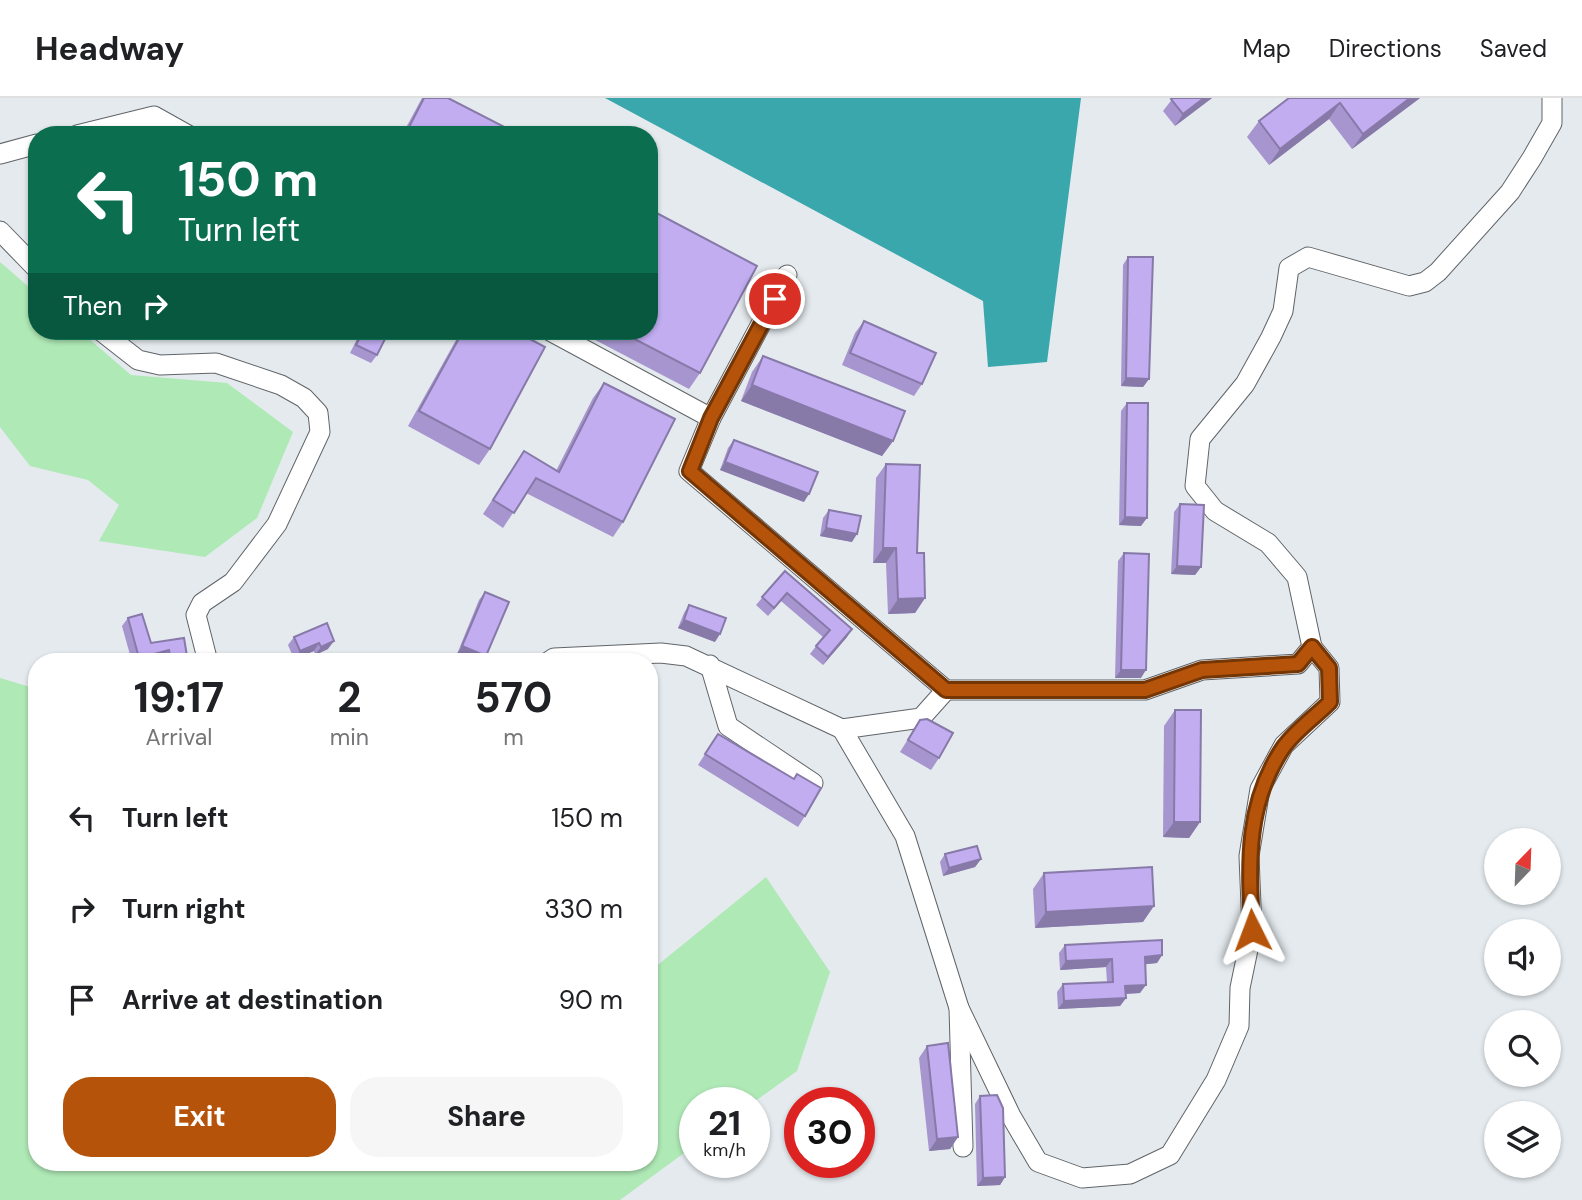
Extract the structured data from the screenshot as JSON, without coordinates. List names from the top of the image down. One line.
{"north":"top right","page":{"header":"Headway","nav":["Map","Directions","Saved"],"turn":["150 m","Turn left"],"then":"Then","eta":["19:17","Arrival","2","min","570","m"],"list":[{"name":"Turn left","value":"150 m"},{"name":"Turn right","value":"330 m"},{"name":"Arrive at destination","value":"90 m"}],"buttons":["Exit","Share"],"speed":"21 km/h","limit":"30"}}
